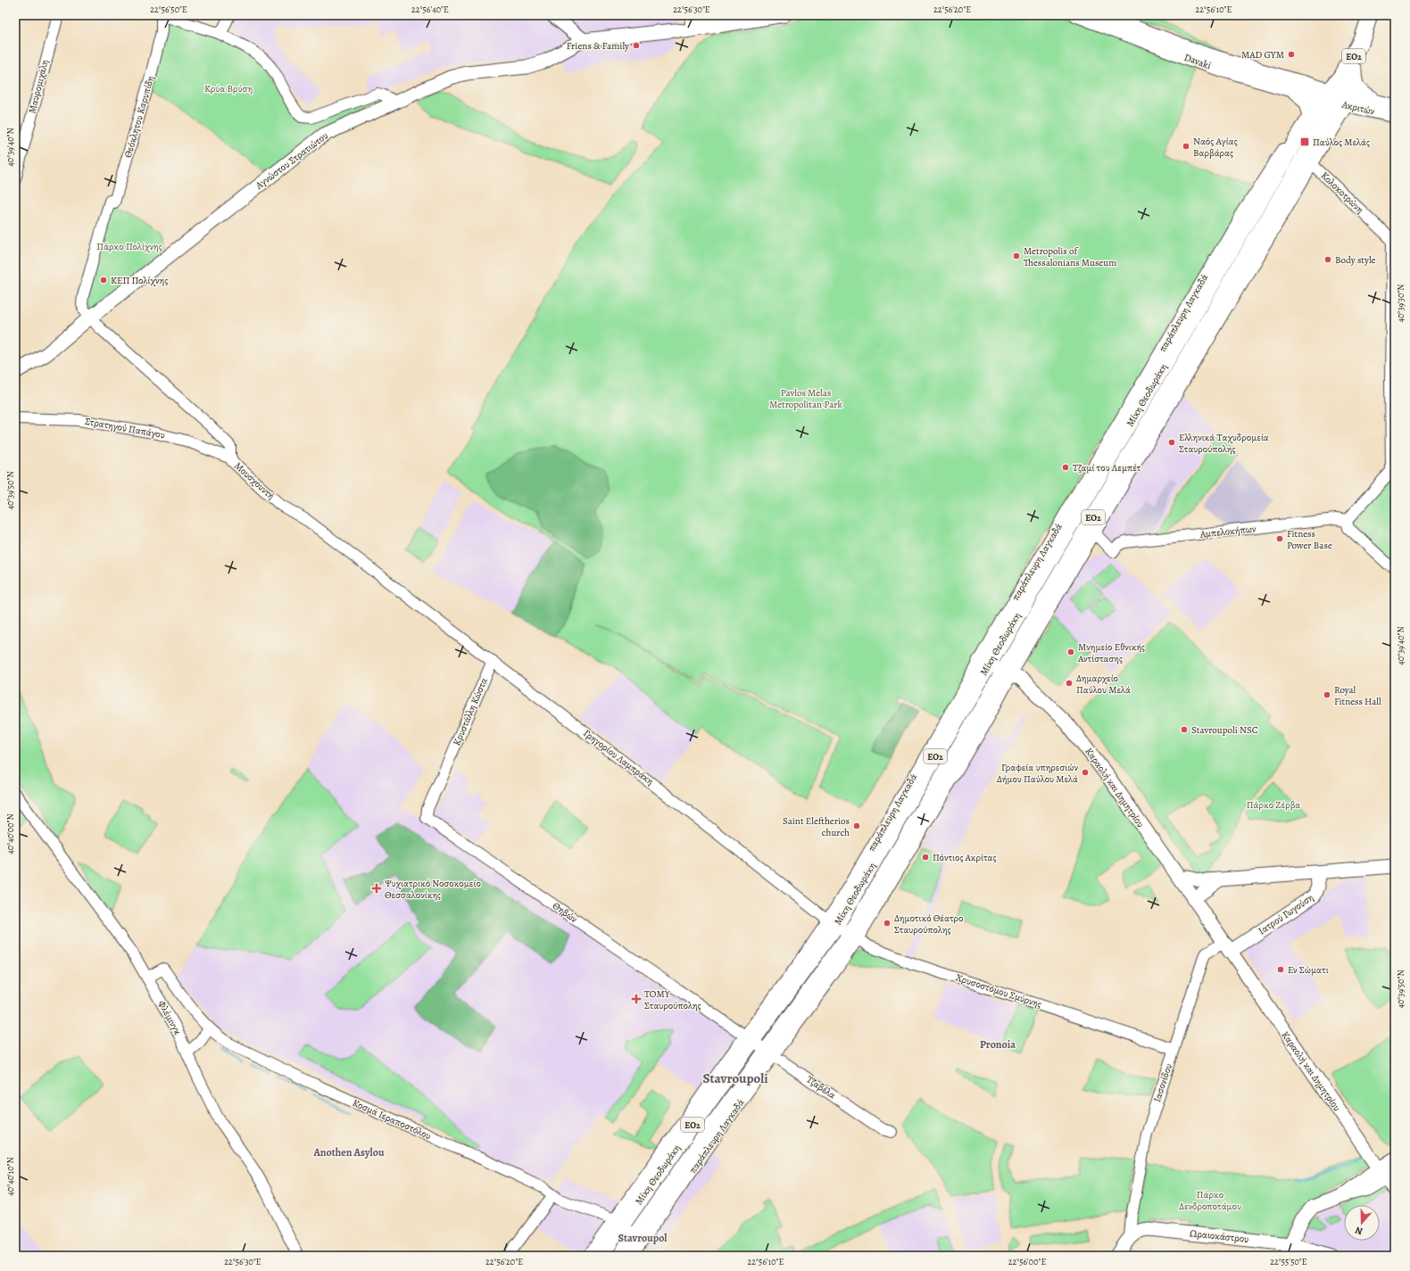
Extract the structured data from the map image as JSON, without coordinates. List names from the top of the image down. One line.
{"streets":{"highway":["ΕΟ2","Μίκη Θεοδωράκη"],"main road":["Davaki","Ακριτών","Αγνώστου Στρατιώτου","Καραολή και Δημητρίου","Ιατρού Γωγούση","Ωραιοκάστρου"],"street":["Μαυρομιχάλη","Θεόκλητου Καρυπίδη","Κολοκοτρώνη","παράπλευρη Λαγκαδά","Στρατηγού Παπάγου","Μουσχουντή","Αμπελοκήπων","Κρυστάλλη Κώστα","Γρηγορίου Λαμπράκη","Θηβών","Χρυσοστόμου Σμύρνης","Φλέμινγκ","Ιασονίδου","Τζαβέλα","Κοσμά Ιεραποστόλου"]},"crossings":[["Davaki","Ακριτών"],["Davaki","Μίκη Θεοδωράκη"],["Ακριτών","Μίκη Θεοδωράκη"],["Θεόκλητου Καρυπίδη","Αγνώστου Στρατιώτου"],["Θεόκλητου Καρυπίδη","Μουσχουντή"],["Αγνώστου Στρατιώτου","Μουσχουντή"],["Κολοκοτρώνη","Μίκη Θεοδωράκη"],["παράπλευρη Λαγκαδά","Μίκη Θεοδωράκη"],["Μίκη Θεοδωράκη","Γρηγορίου Λαμπράκη"],["Μίκη Θεοδωράκη","Καραολή και Δημητρίου"],["Μίκη Θεοδωράκη","Θηβών"],["Μίκη Θεοδωράκη","Χρυσοστόμου Σμύρνης"],["Μίκη Θεοδωράκη","Τζαβέλα"],["Μίκη Θεοδωράκη","Κοσμά Ιεραποστόλου"],["Στρατηγού Παπάγου","Μουσχουντή"],["Μουσχουντή","Γρηγορίου Λαμπράκη"],["Κρυστάλλη Κώστα","Γρηγορίου Λαμπράκη"],["Κρυστάλλη Κώστα","Θηβών"],["Γρηγορίου Λαμπράκη","Χρυσοστόμου Σμύρνης"],["Καραολή και Δημητρίου","Ιατρού Γωγούση"],["Καραολή και Δημητρίου","Ιασονίδου"],["Θηβών","Τζαβέλα"],["Ιατρού Γωγούση","Ιασονίδου"],["Χρυσοστόμου Σμύρνης","Ιασονίδου"],["Φλέμινγκ","Κοσμά Ιεραποστόλου"],["Ιασονίδου","Ωραιοκάστρου"]],"districts":["Pronoia","Stavroupoli","Anothen Asylou","Stavroupol"],"parks":["Κρύα Βρύση","Πάρκο Πολίχνης","Pavlos Melas Metropolitan Park","Πάρκο Ζέρβα","Πάρκο Δενδροποτάμου"],"places":{"other":["Friens & Family","MAD GYM","Ναός Αγίας Βαρβάρας","Metropolis of Thessalonians Museum","Body style","ΚΕΠ Πολίχνης","Ελληνικά Ταχυδρομεία Σταυρούπολης","Τζαμί του Λεμπέτ","Fitness Power Base","Μνημείο Εθνικής Αντίστασης","Δημαρχείο Παύλου Μελά","Royal Fitness Hall","Stavroupoli NSC","Γραφεία υπηρεσιών Δήμου Παύλου Μελά","Saint Eleftherios church","Πόντιος Ακρίτας","Δημοτικό Θέατρο Σταυρούπολης","Εν Σώματι"],"transit":["Παύλος Μελάς"],"health":["Ψυχιατρικό Νοσοκομείο Θεσσαλονίκης","ΤΟΜΥ Σταυρούπολης"]},"north":"bottom","coordinates":["22°56'50\"E","22°56'40\"E","22°56'30\"E","22°56'20\"E","22°56'10\"E","40°39'40\"N","40°39'30\"N","40°39'50\"N","40°40'00\"N","40°40'10\"N","22°56'00\"E","22°55'50\"E"]}
